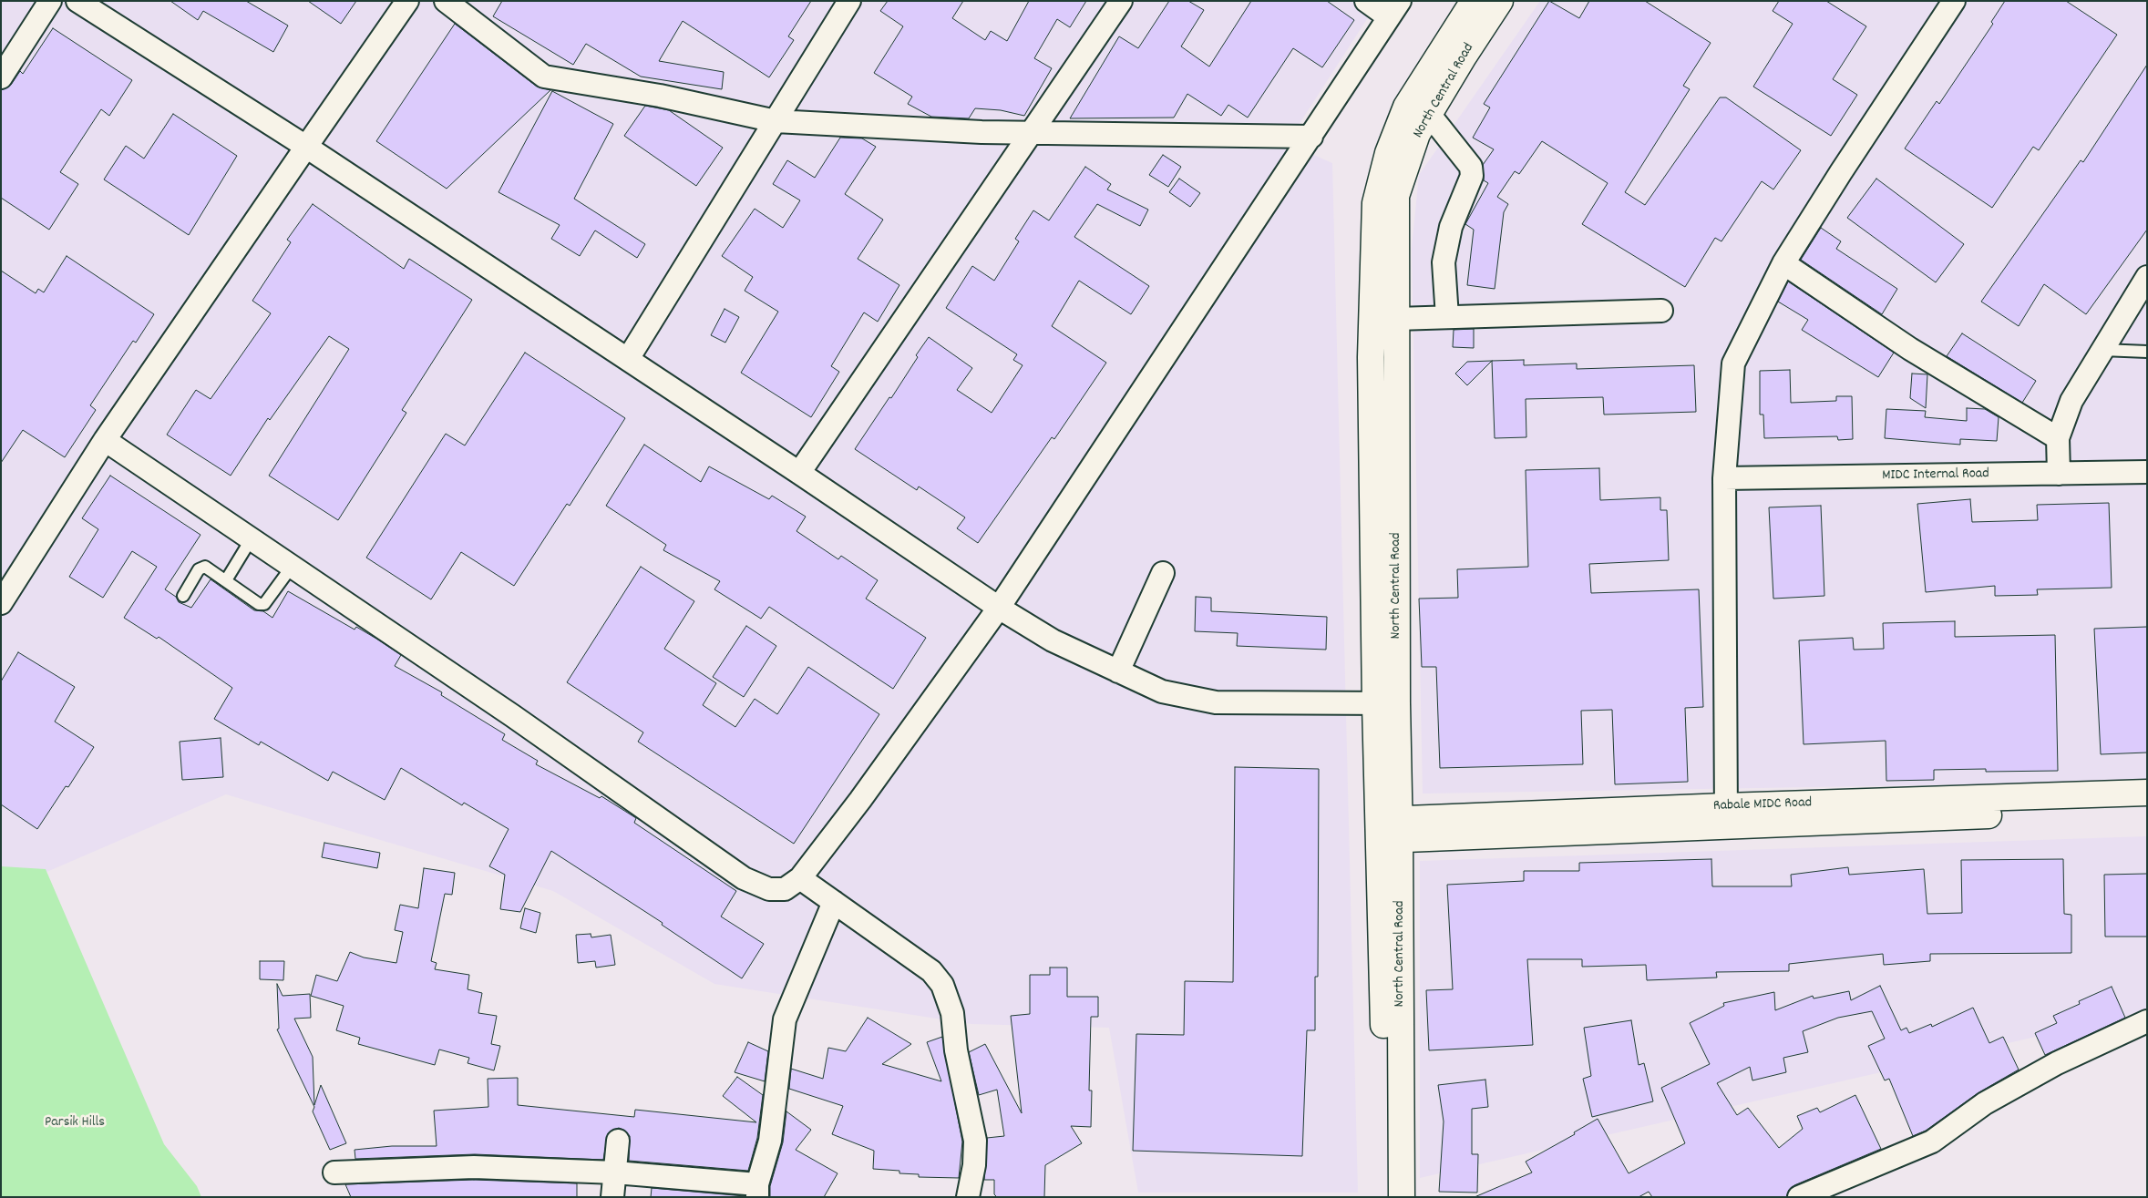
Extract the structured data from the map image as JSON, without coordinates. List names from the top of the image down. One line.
{"streets":{"main road":["North Central Road","Rabale MIDC Road"],"street":["MIDC Internal Road"]},"crossings":[["North Central Road","Rabale MIDC Road"]],"parks":["Parsik Hills"]}
